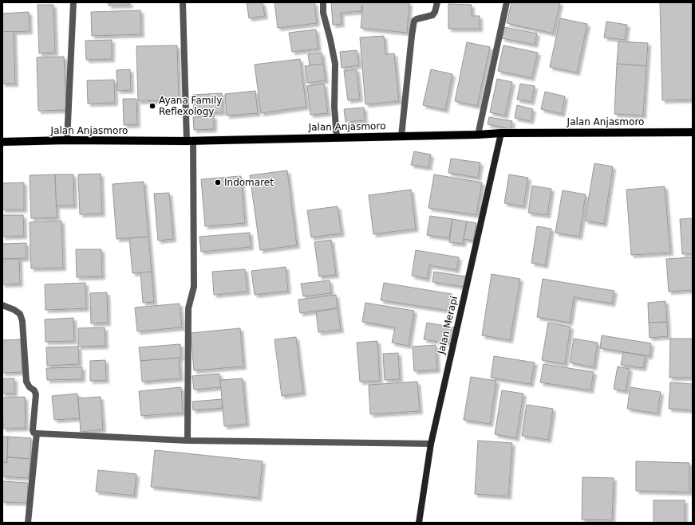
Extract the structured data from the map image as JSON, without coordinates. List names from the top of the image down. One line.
{"streets":{"main road":["Jalan Anjasmoro"],"street":["Jalan Merapi"]},"crossings":[["Jalan Anjasmoro","Jalan Merapi"]],"places":["Ayana Family Reflexology","Indomaret"]}
